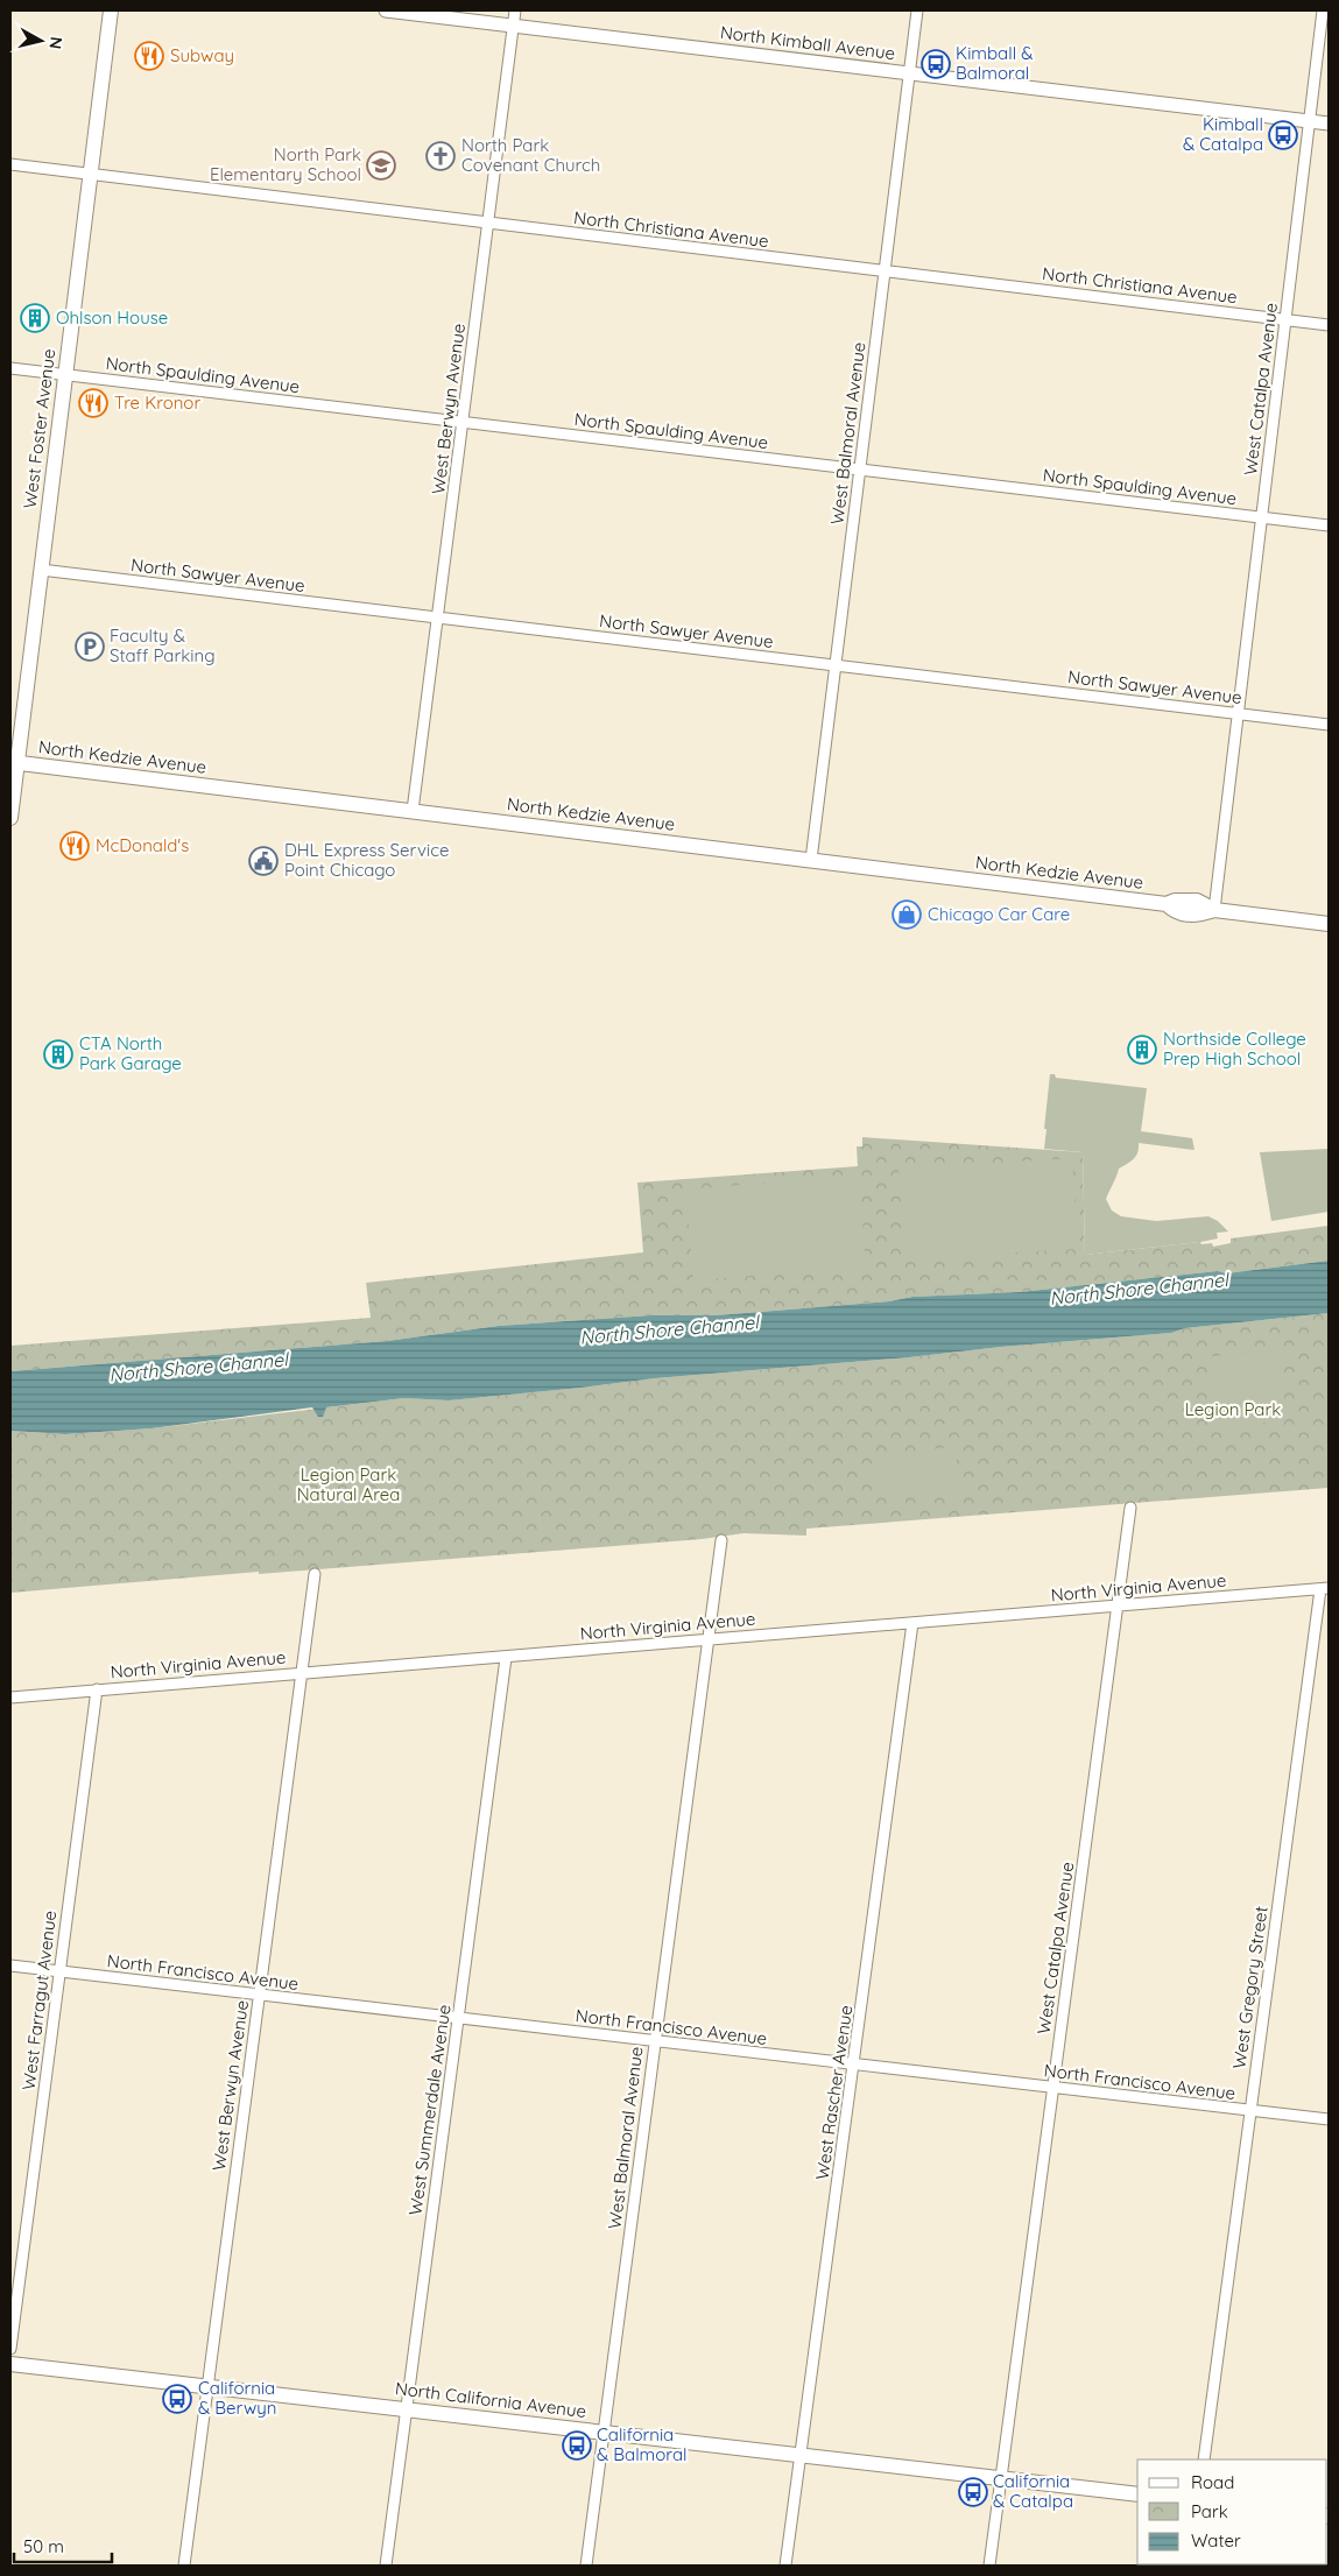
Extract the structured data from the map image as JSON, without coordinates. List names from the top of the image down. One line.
{"streets":{"main road":["West Foster Avenue","North Kedzie Avenue","North California Avenue"],"street":["North Kimball Avenue","North Christiana Avenue","North Spaulding Avenue","West Catalpa Avenue","West Berwyn Avenue","West Balmoral Avenue","North Sawyer Avenue","North Virginia Avenue","North Francisco Avenue","West Gregory Street","West Farragut Avenue","West Rascher Avenue","West Summerdale Avenue"]},"crossings":[["North Kimball Avenue","West Catalpa Avenue"],["North Kimball Avenue","West Berwyn Avenue"],["North Kimball Avenue","West Balmoral Avenue"],["North Christiana Avenue","West Catalpa Avenue"],["North Christiana Avenue","West Berwyn Avenue"],["North Christiana Avenue","West Foster Avenue"],["North Christiana Avenue","West Balmoral Avenue"],["North Spaulding Avenue","West Catalpa Avenue"],["North Spaulding Avenue","West Berwyn Avenue"],["North Spaulding Avenue","West Foster Avenue"],["North Spaulding Avenue","West Balmoral Avenue"],["West Catalpa Avenue","North Sawyer Avenue"],["West Catalpa Avenue","North Kedzie Avenue"],["West Catalpa Avenue","North Virginia Avenue"],["West Catalpa Avenue","North Francisco Avenue"],["West Catalpa Avenue","North California Avenue"],["West Berwyn Avenue","North Sawyer Avenue"],["West Berwyn Avenue","North Kedzie Avenue"],["West Berwyn Avenue","North Virginia Avenue"],["West Berwyn Avenue","North Francisco Avenue"],["West Berwyn Avenue","North California Avenue"],["West Foster Avenue","North Sawyer Avenue"],["West Foster Avenue","North Kedzie Avenue"],["West Balmoral Avenue","North Sawyer Avenue"],["West Balmoral Avenue","North Kedzie Avenue"],["West Balmoral Avenue","North Virginia Avenue"],["West Balmoral Avenue","North Francisco Avenue"],["West Balmoral Avenue","North California Avenue"],["North Virginia Avenue","West Gregory Street"],["North Virginia Avenue","West Farragut Avenue"],["North Virginia Avenue","West Rascher Avenue"],["North Virginia Avenue","West Summerdale Avenue"],["North Francisco Avenue","West Gregory Street"],["North Francisco Avenue","West Farragut Avenue"],["North Francisco Avenue","West Rascher Avenue"],["North Francisco Avenue","West Summerdale Avenue"],["West Rascher Avenue","North California Avenue"],["West Summerdale Avenue","North California Avenue"]],"water":["North Shore Channel"],"parks":["Legion Park","Legion Park Natural Area"],"places":{"restaurant":["Subway","Tre Kronor","McDonald's"],"bus stop":["Kimball & Balmoral","Kimball & Catalpa","California & Berwyn","California & Balmoral","California & Catalpa"],"church":["North Park Covenant Church"],"school or university":["North Park Elementary School"],"building":["Ohlson House","Northside College Prep High School","CTA North Park Garage"],"parking":["Faculty & Staff Parking"],"public building":["DHL Express Service Point Chicago"],"shop":["Chicago Car Care"]},"legend":["Road","Park","Water"],"scale_bar":"50 m","north":"right"}
